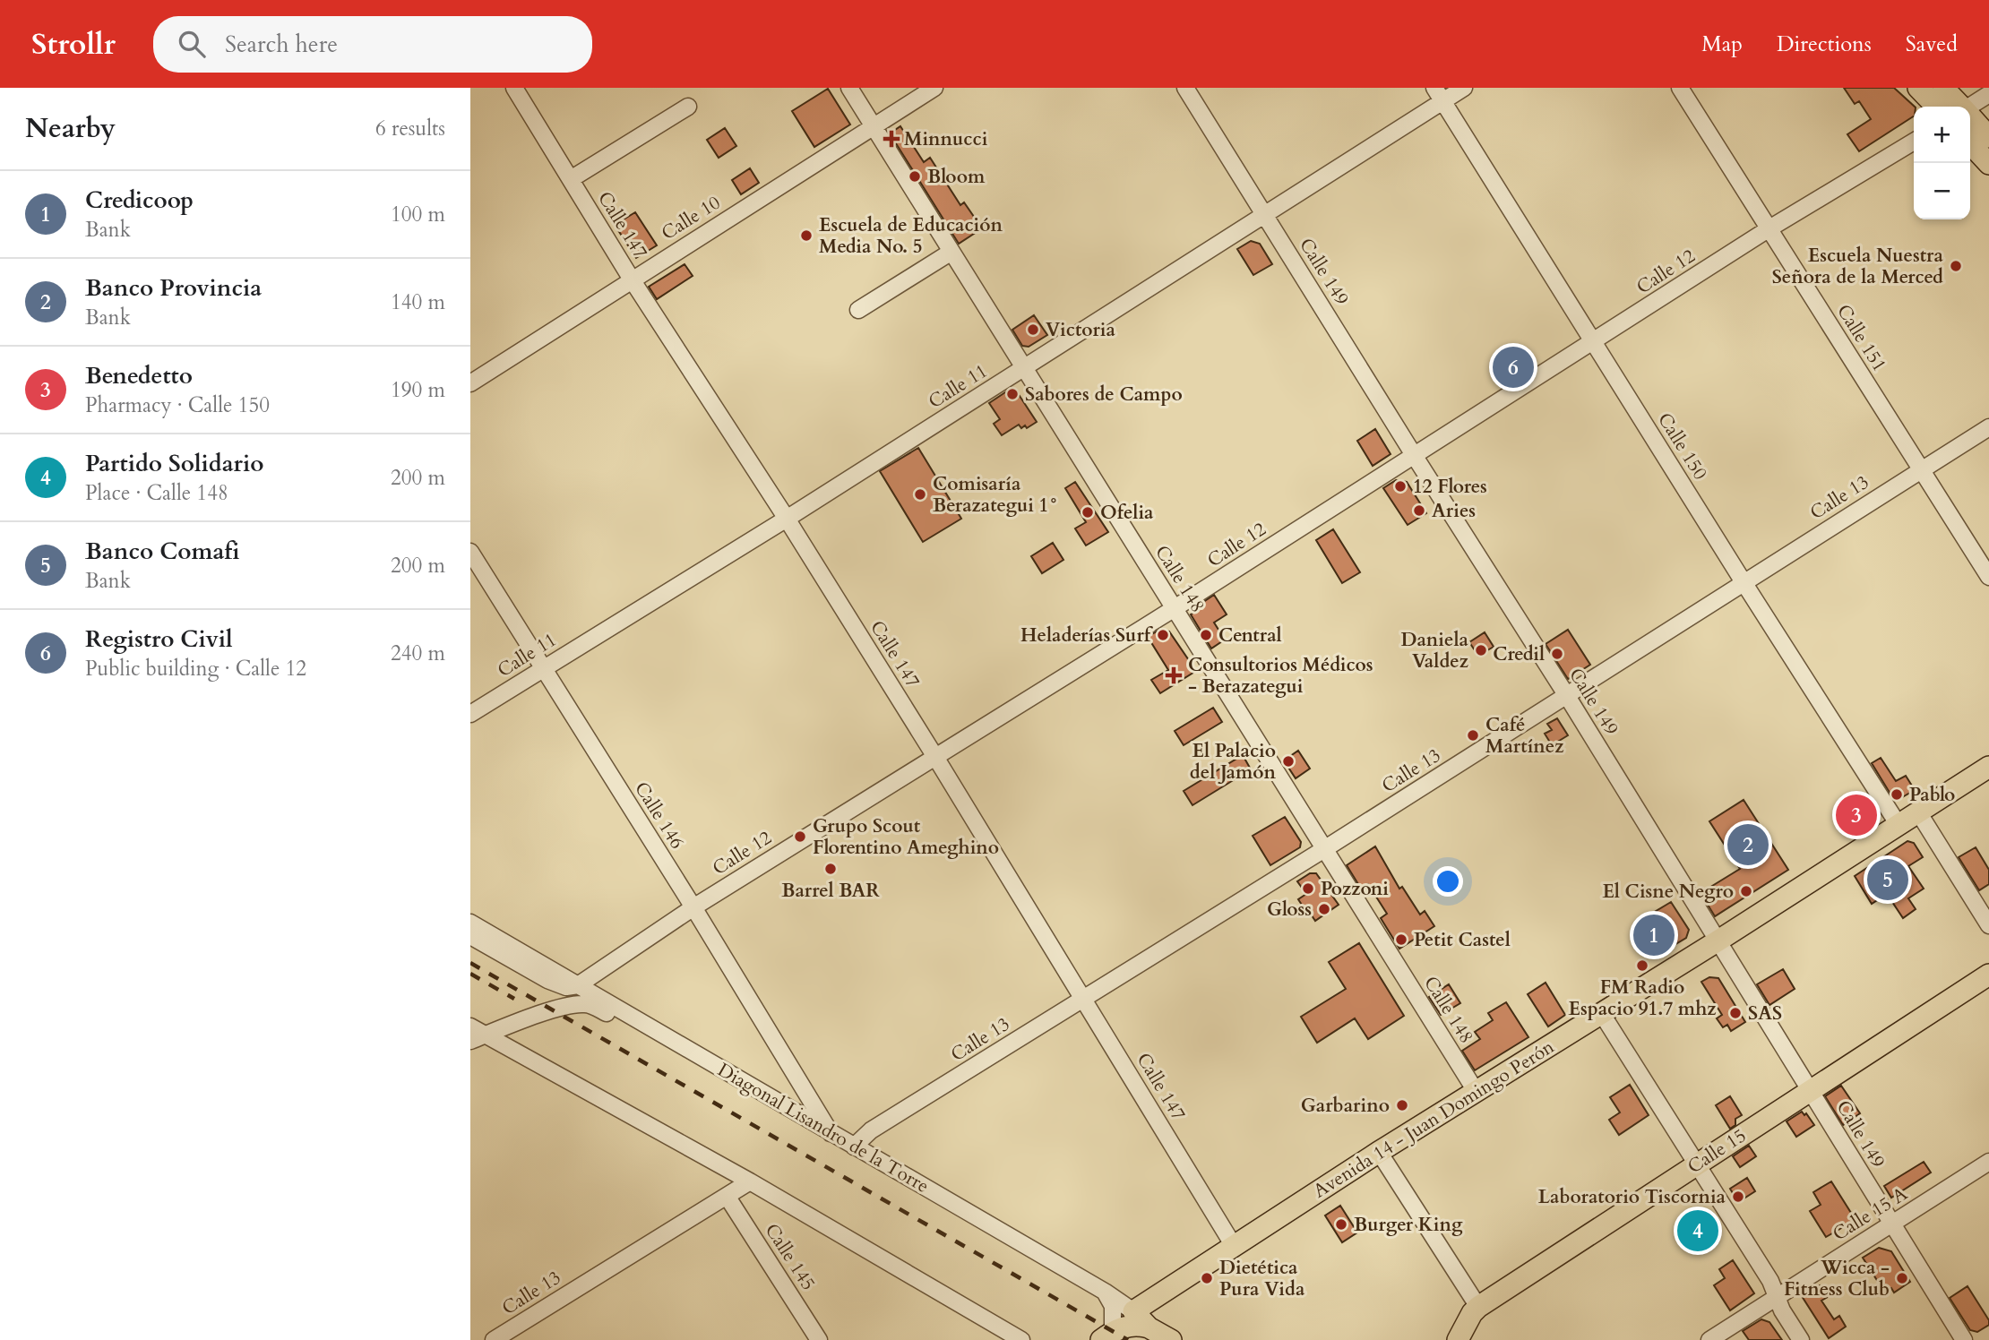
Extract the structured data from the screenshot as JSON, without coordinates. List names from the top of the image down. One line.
{"streets":{"main road":["Avenida 14 - Juan Domingo Perón","Diagonal Lisandro de la Torre","Calle 15"],"street":["Calle 10","Calle 147","Calle 149","Calle 12","Calle 151","Calle 11","Calle 150","Calle 13","Calle 148","Calle 146","Calle 15 A","Calle 145"]},"crossings":[["Calle 10","Calle 147"],["Calle 10","Calle 148"],["Calle 147","Calle 12"],["Calle 147","Calle 11"],["Calle 147","Calle 13"],["Calle 147","Avenida 14 - Juan Domingo Perón"],["Calle 149","Calle 12"],["Calle 149","Calle 11"],["Calle 149","Calle 13"],["Calle 149","Avenida 14 - Juan Domingo Perón"],["Calle 149","Calle 15"],["Calle 149","Calle 15 A"],["Calle 12","Calle 151"],["Calle 12","Calle 150"],["Calle 12","Calle 148"],["Calle 12","Calle 146"],["Calle 12","Diagonal Lisandro de la Torre"],["Calle 151","Calle 13"],["Calle 11","Calle 150"],["Calle 11","Calle 148"],["Calle 11","Calle 146"],["Calle 150","Calle 13"],["Calle 150","Avenida 14 - Juan Domingo Perón"],["Calle 13","Calle 148"],["Calle 13","Diagonal Lisandro de la Torre"],["Calle 13","Calle 145"],["Calle 148","Avenida 14 - Juan Domingo Perón"],["Calle 146","Diagonal Lisandro de la Torre"],["Avenida 14 - Juan Domingo Perón","Diagonal Lisandro de la Torre"]],"places":{"health":["Minnucci","Consultorios Médicos - Berazategui"],"other":["Bloom","Escuela de Educación Media No. 5","Escuela Nuestra Señora de la Merced","Victoria","Sabores de Campo","12 Flores","Comisaría Berazategui 1°","Aries","Ofelia","Heladerías Surf","Central","Daniela Valdez","Credil","Café Martínez","El Palacio del Jamón","Pablo","Grupo Scout Florentino Ameghino","Barrel BAR","Pozzoni","El Cisne Negro","Gloss","Petit Castel","FM Radio Espacio 91.7 mhz","SAS","Garbarino","Laboratorio Tiscornia","Burger King","Dietética Pura Vida","Wicca - Fitness Club"]},"page":{"header":"Strollr","search":"Search here","nav":["Map","Directions","Saved"],"heading":["Nearby","6 results"],"map_buttons":["+","−"],"list":[{"mark":"1","name":"Credicoop","note":"Bank","value":"100 m"},{"mark":"2","name":"Banco Provincia","note":"Bank","value":"140 m"},{"mark":"3","name":"Benedetto","note":"Pharmacy · Calle 150","value":"190 m"},{"mark":"4","name":"Partido Solidario","note":"Place · Calle 148","value":"200 m"},{"mark":"5","name":"Banco Comafi","note":"Bank","value":"200 m"},{"mark":"6","name":"Registro Civil","note":"Public building · Calle 12","value":"240 m"}],"pins":["6","3","2","5","1","4"]}}
